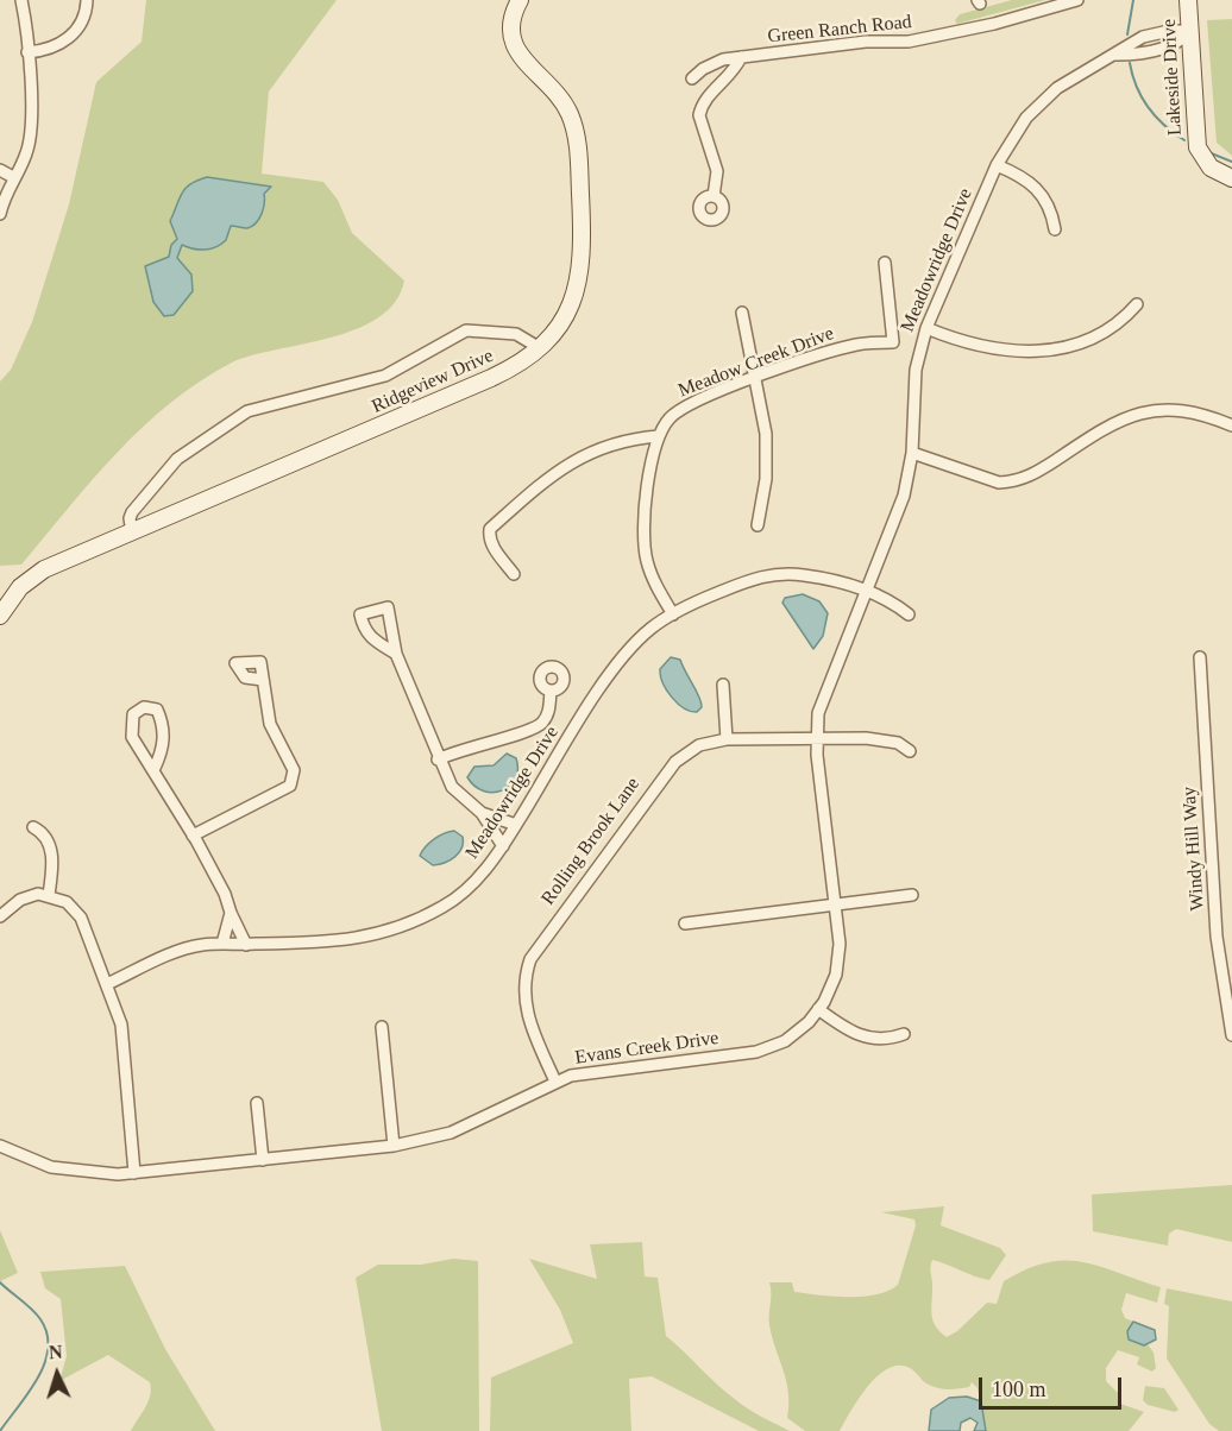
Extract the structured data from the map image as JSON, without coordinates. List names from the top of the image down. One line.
{"streets":{"street":["Green Ranch Road","Lakeside Drive","Meadowridge Drive","Meadow Creek Drive","Ridgeview Drive","Rolling Brook Lane","Windy Hill Way","Evans Creek Drive"]},"crossings":[["Lakeside Drive","Meadowridge Drive"],["Meadowridge Drive","Evans Creek Drive"],["Rolling Brook Lane","Evans Creek Drive"]],"scale_bar":"100 m","north":"top"}
